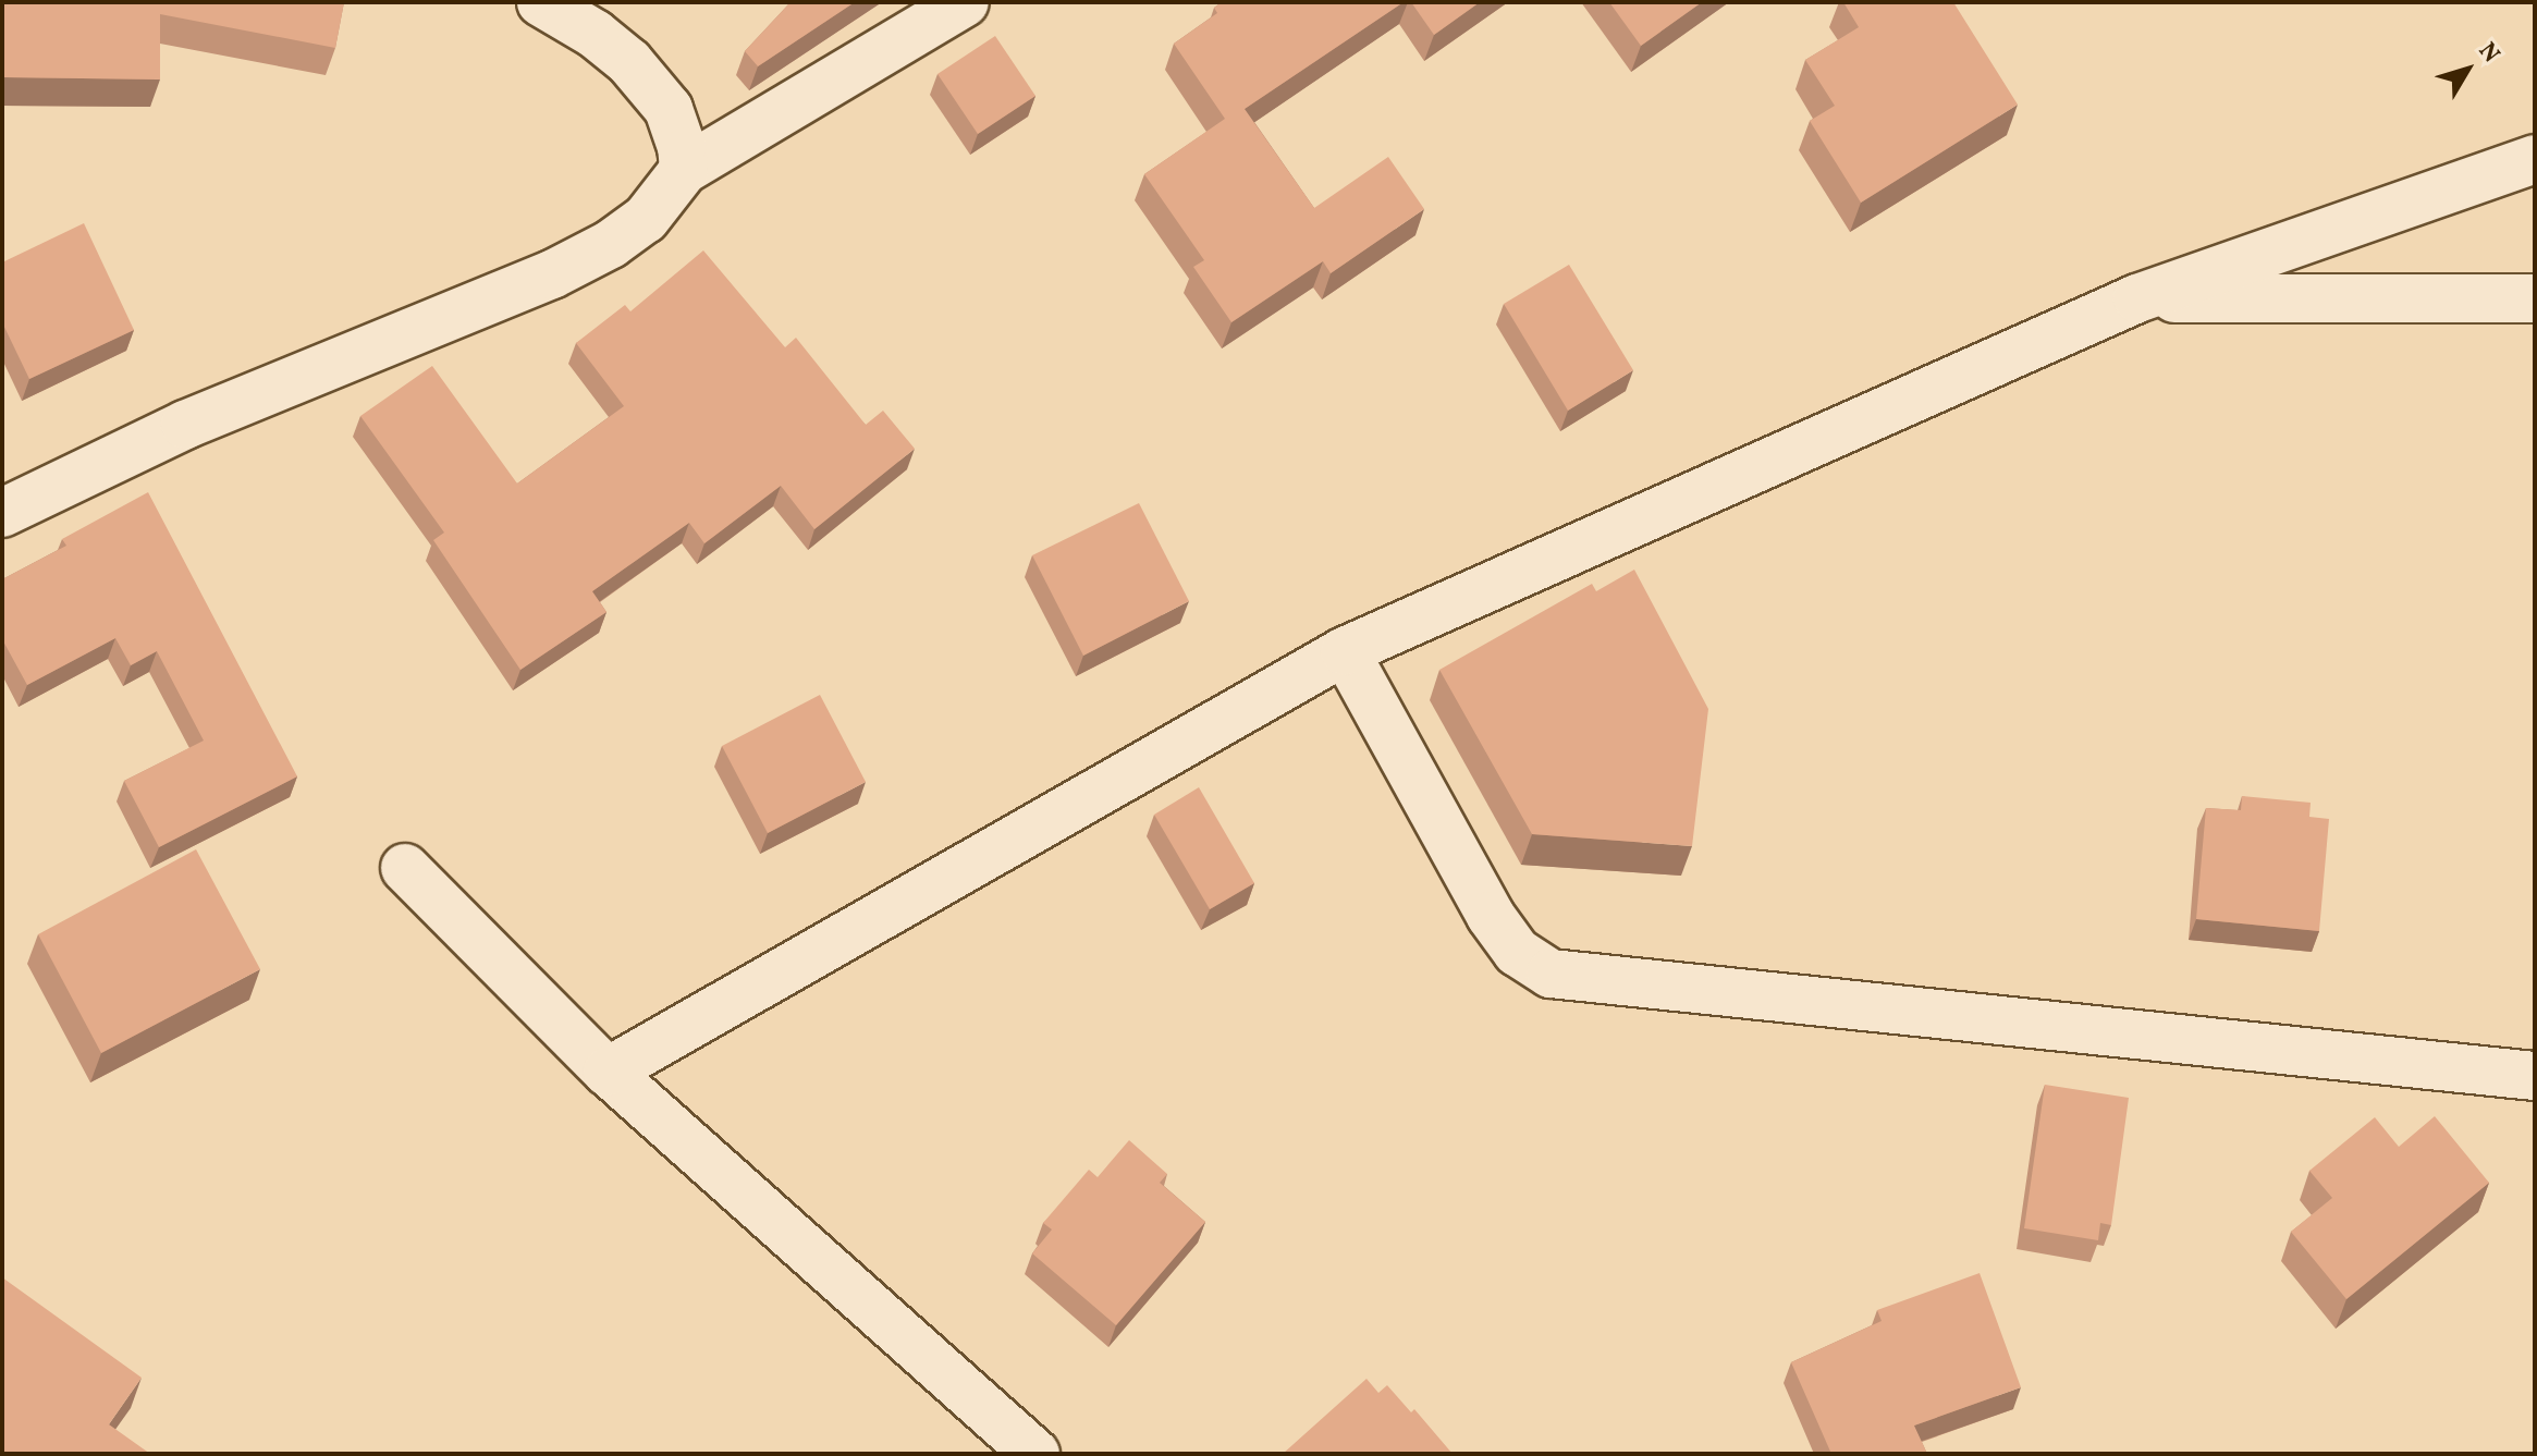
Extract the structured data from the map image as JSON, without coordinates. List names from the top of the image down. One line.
{"north":"top right"}
